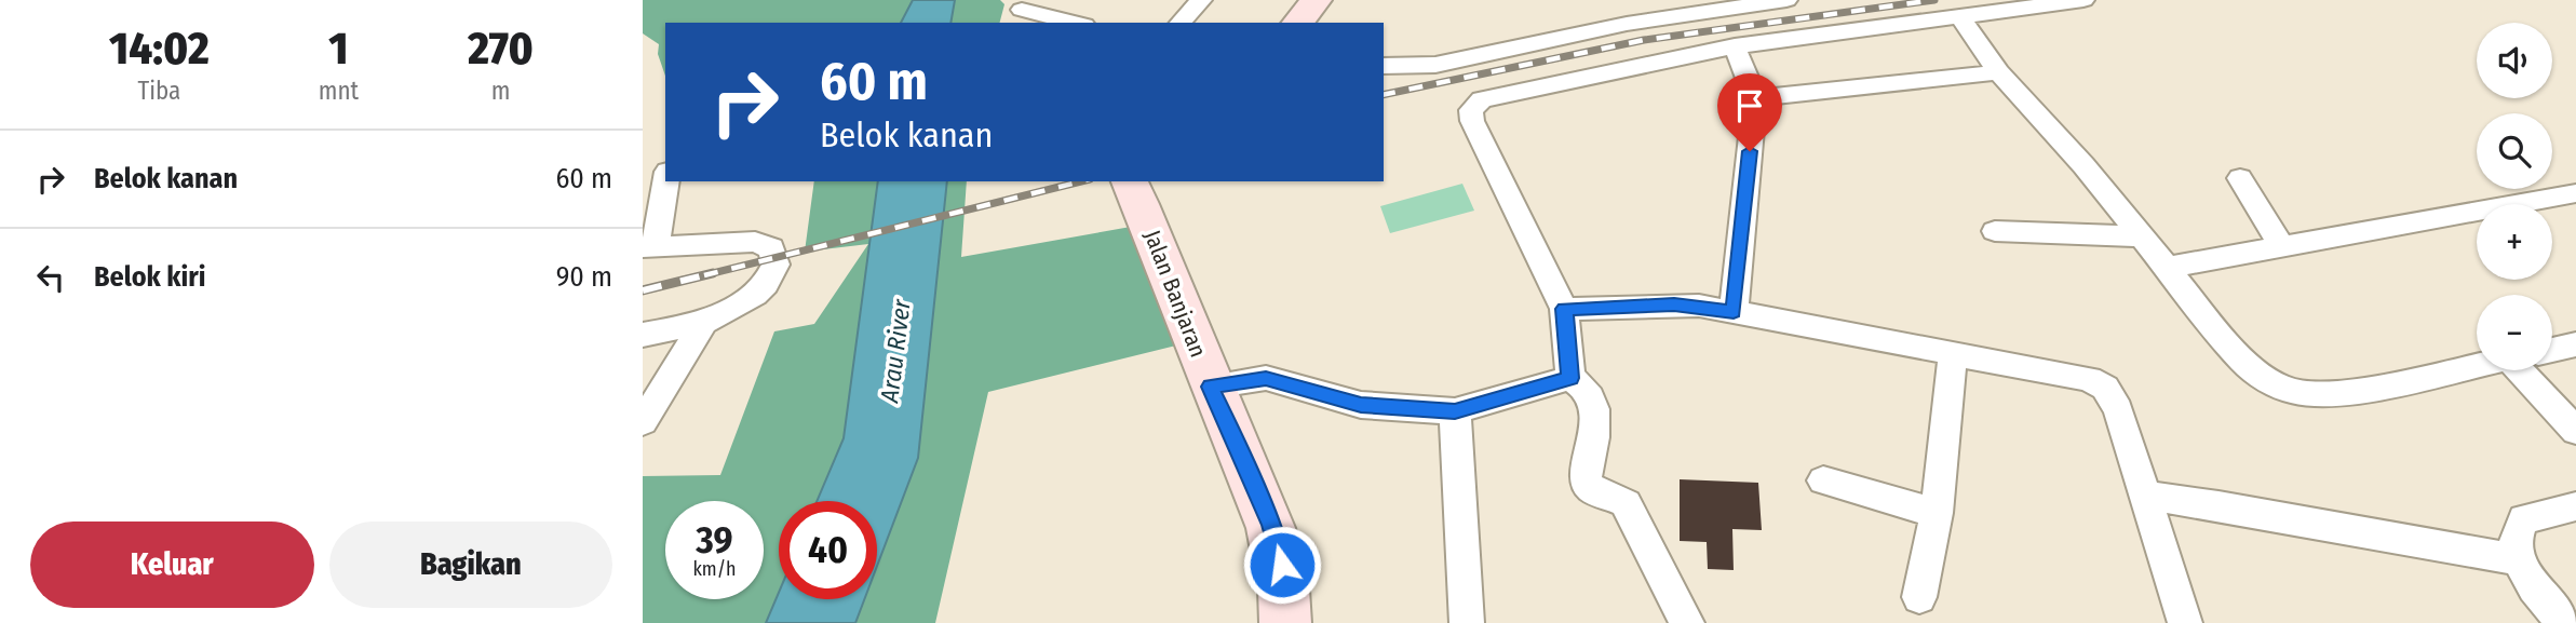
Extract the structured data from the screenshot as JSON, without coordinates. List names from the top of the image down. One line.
{"streets":{"street":["Jalan Banjaran"]},"water":["Arau River"],"page":{"eta":["14:02","Tiba","1","mnt","270","m"],"map_buttons":["+","−"],"turn":["60 m","Belok kanan"],"list":[{"name":"Belok kanan","value":"60 m"},{"name":"Belok kiri","value":"90 m"}],"speed":"39 km/h","limit":"40","buttons":["Keluar","Bagikan"]}}
